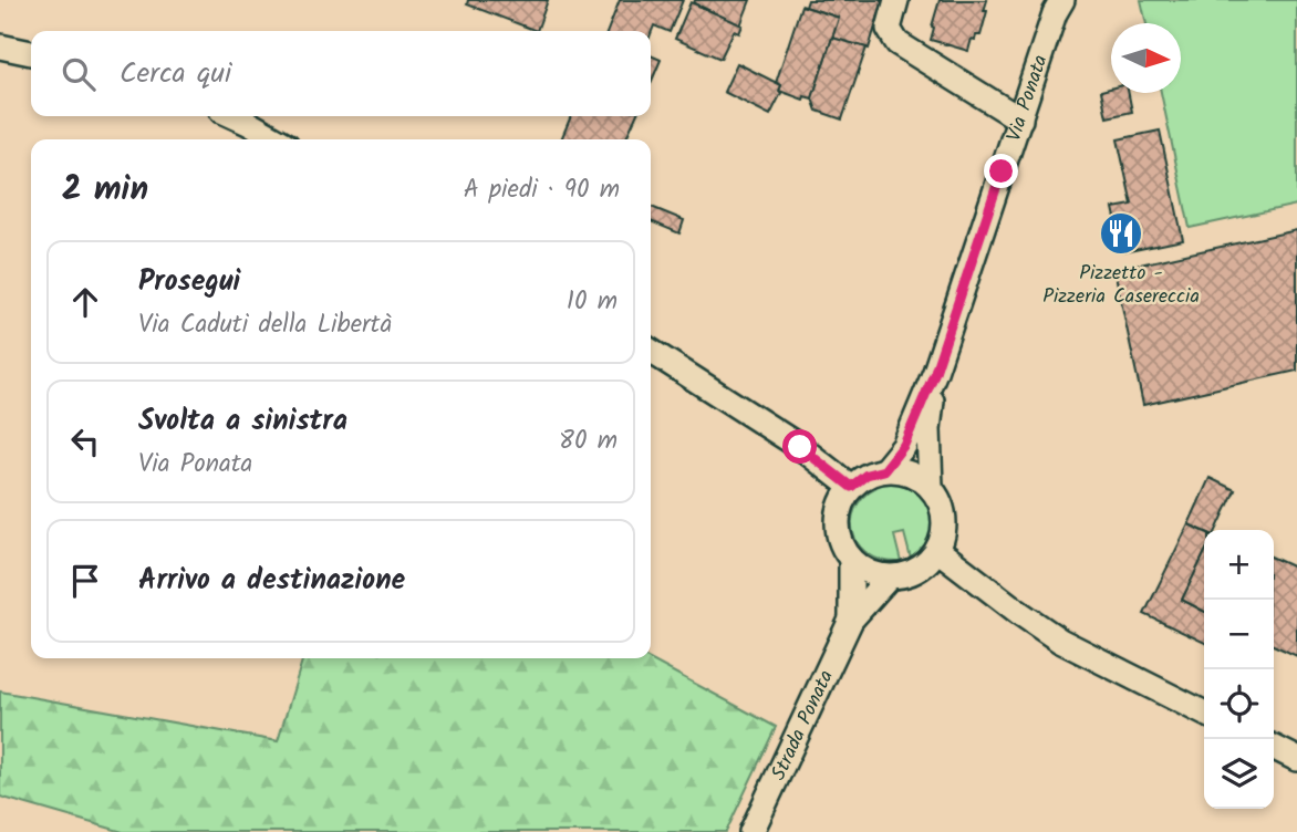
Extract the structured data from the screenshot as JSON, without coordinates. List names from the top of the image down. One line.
{"streets":{"street":["Via Ponata","Strada Ponata"]},"crossings":[["Via Ponata","Strada Ponata"]],"places":{"restaurant":["Pizzetto - Pizzeria Casereccia"]},"north":"right","page":{"search":"Cerca qui","heading":["2 min","A piedi · 90 m"],"list":[["Prosegui","Via Caduti della Libertà","10 m"],["Svolta a sinistra","Via Ponata","80 m"],"Arrivo a destinazione"],"map_buttons":["+","−"]}}
